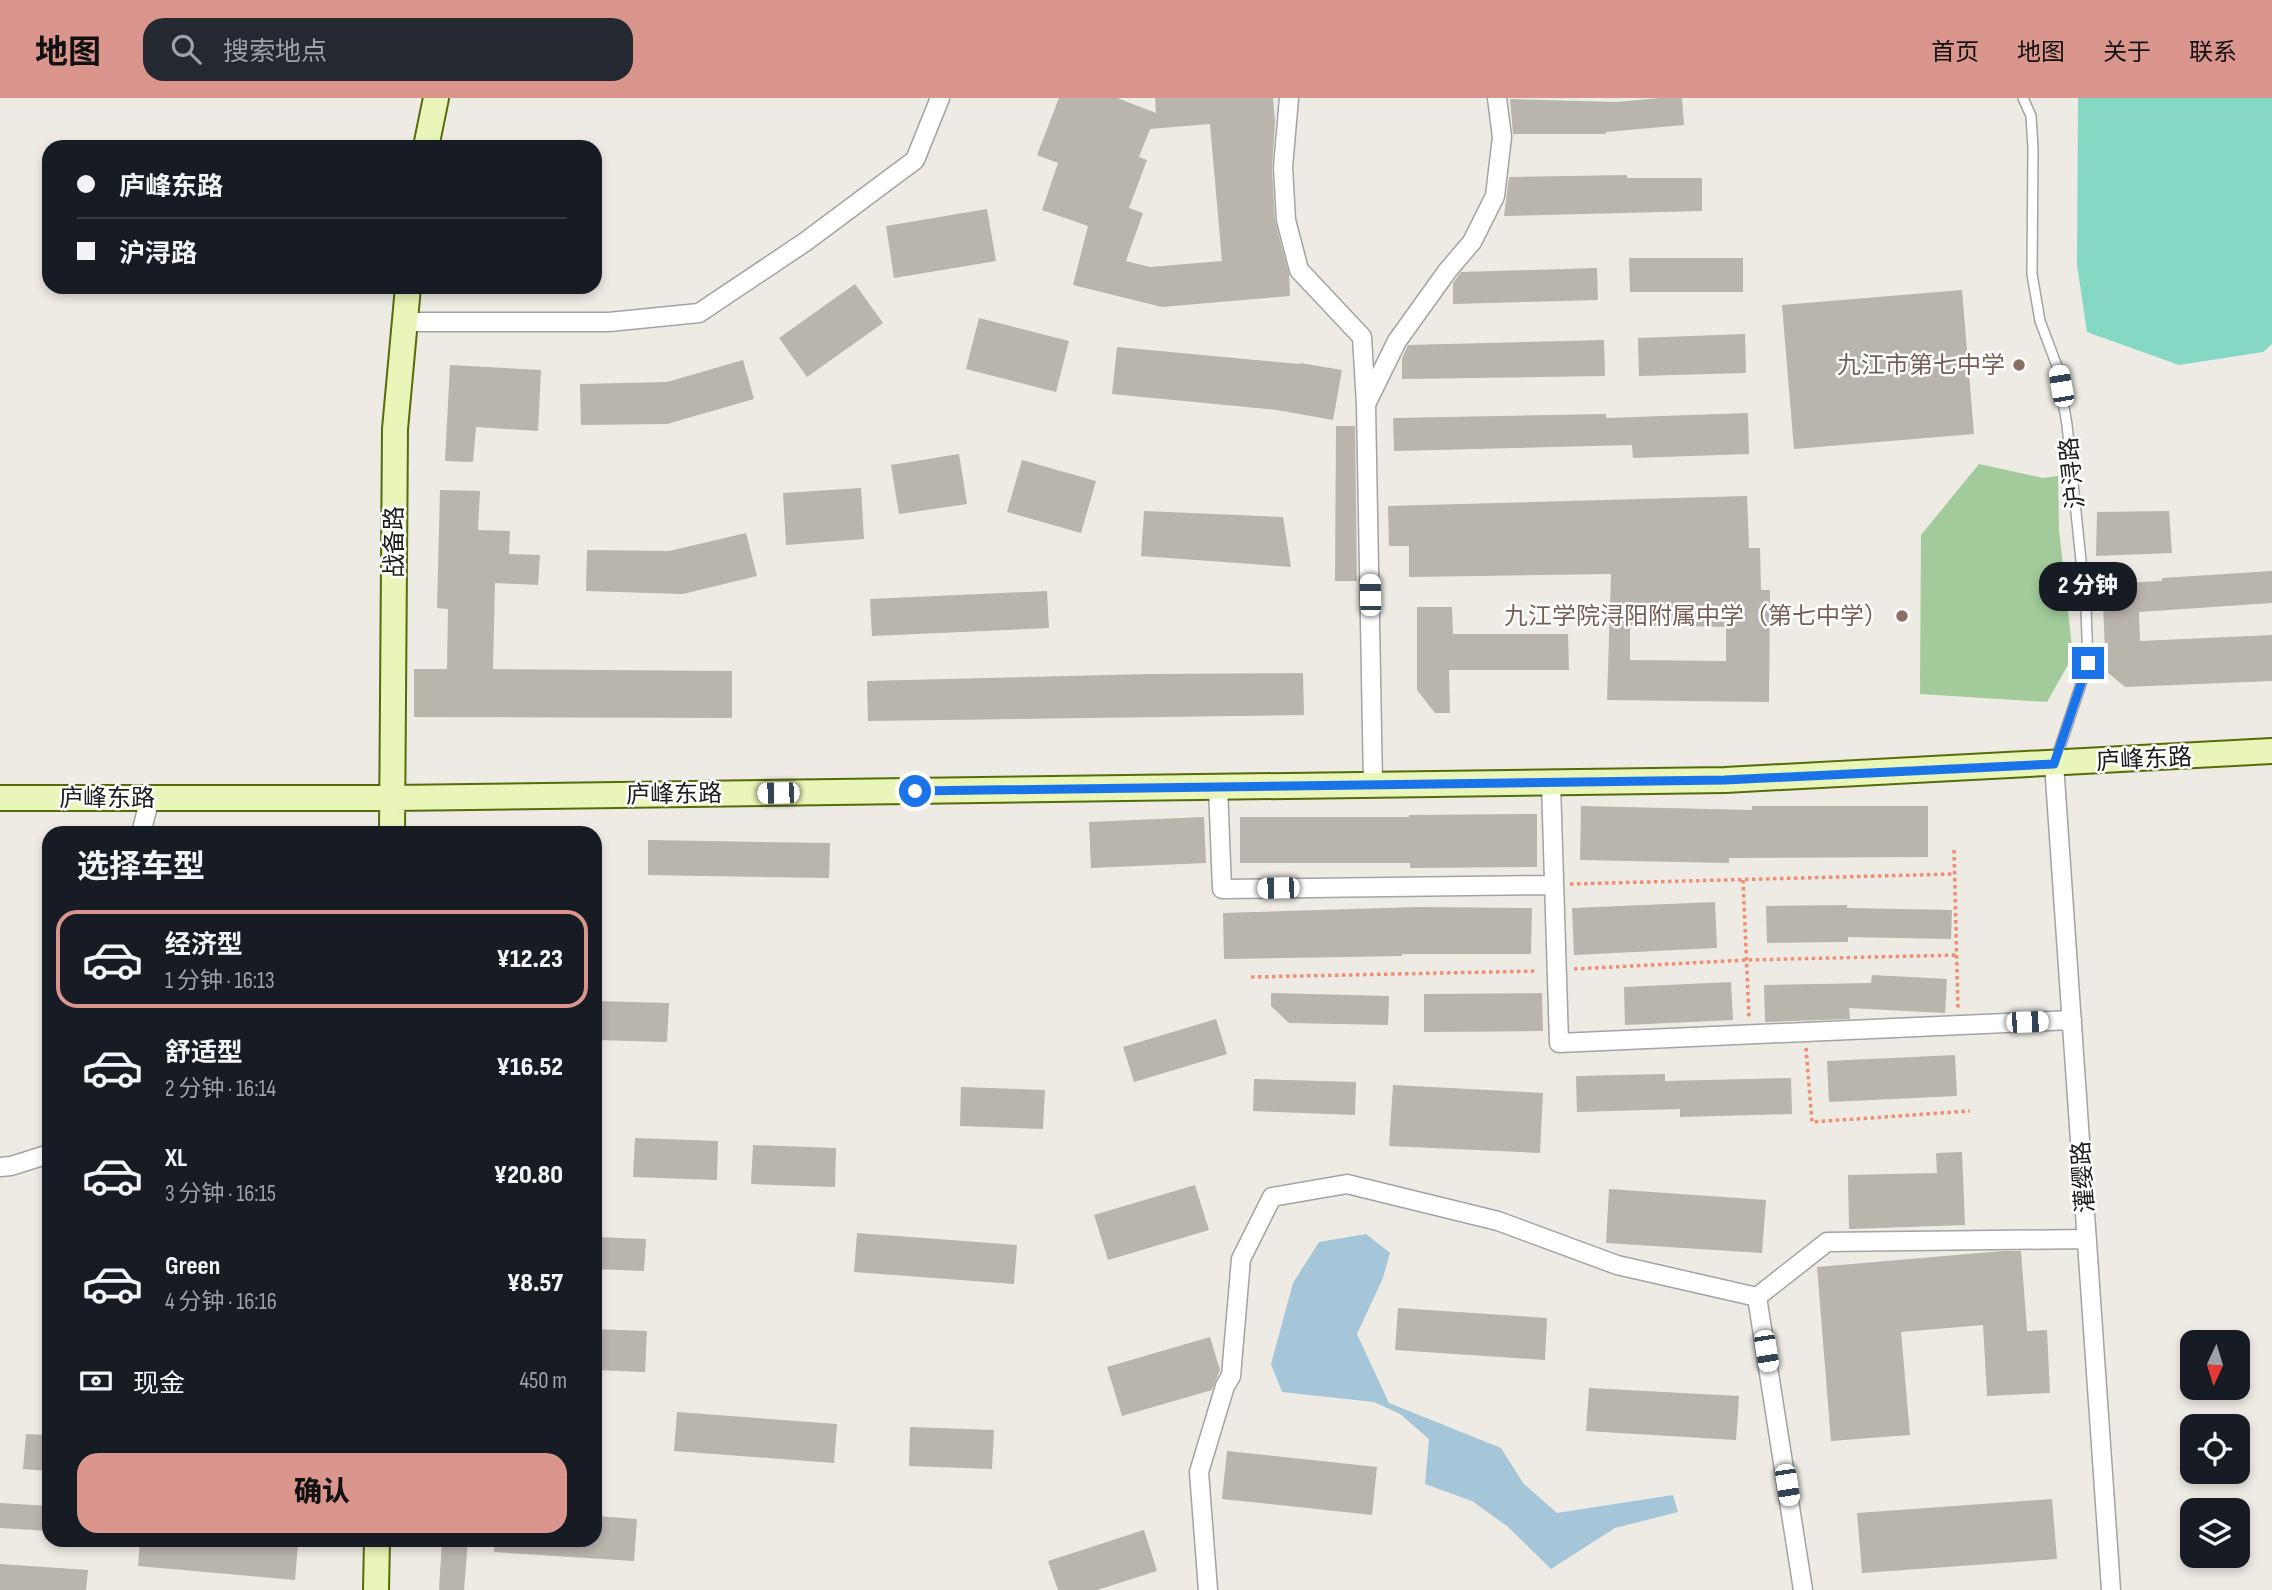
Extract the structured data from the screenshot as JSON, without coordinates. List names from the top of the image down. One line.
{"streets":{"main road":["战备路","庐峰东路"],"street":["灌缨路"],"lane":["沪浔路"]},"crossings":[["沪浔路","庐峰东路"],["沪浔路","灌缨路"],["战备路","庐峰东路"],["庐峰东路","灌缨路"]],"places":["九江市第七中学","九江学院浔阳附属中学（第七中学）"],"north":"bottom","page":{"header":"地图","search":"搜索地点","nav":["首页","地图","关于","联系"],"banner":["庐峰东路","沪浔路"],"bubble":"2 分钟","heading":"选择车型","list":[{"name":"经济型","note":"1 分钟 · 16:13","value":"¥12.23"},{"name":"舒适型","note":"2 分钟 · 16:14","value":"¥16.52"},{"name":"XL","note":"3 分钟 · 16:15","value":"¥20.80"},{"name":"Green","note":"4 分钟 · 16:16","value":"¥8.57"}],"pay":["现金","450 m"],"buttons":"确认"}}
